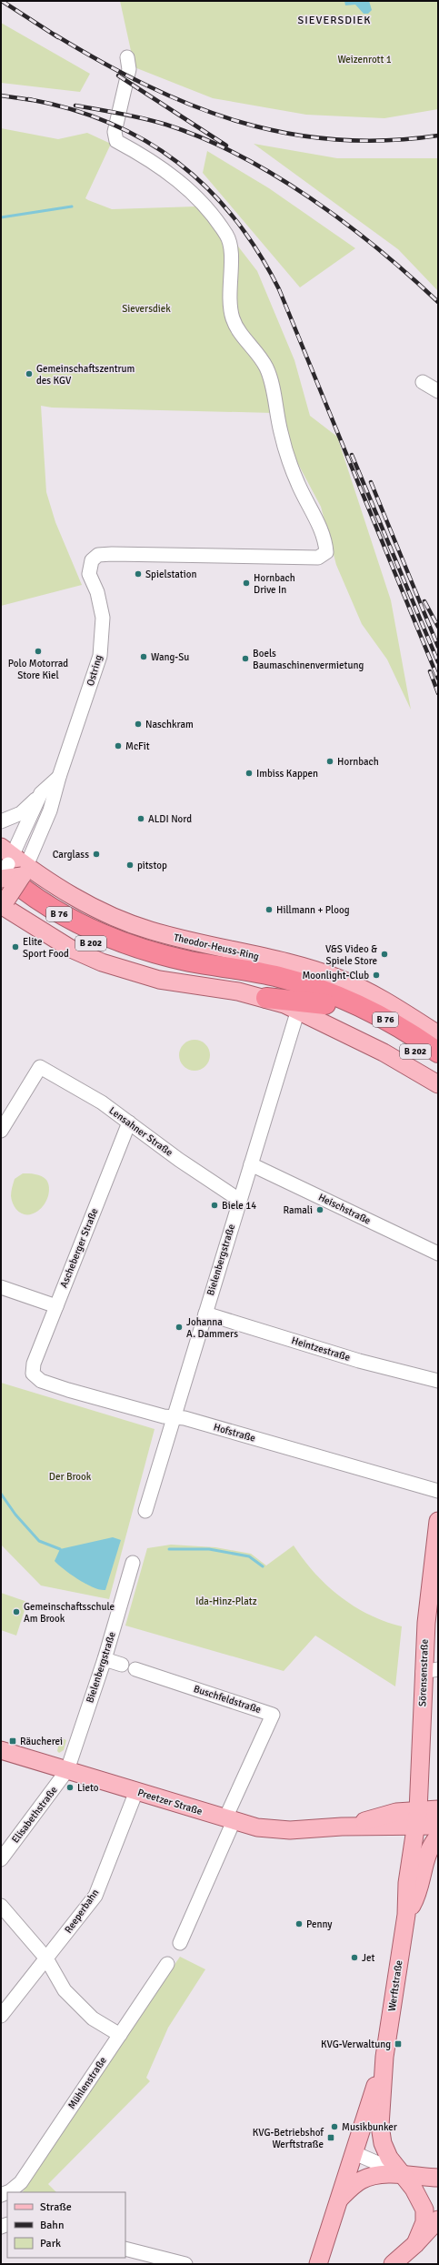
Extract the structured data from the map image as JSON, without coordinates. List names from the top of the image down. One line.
{"streets":{"highway":["B 76","B 202","Theodor-Heuss-Ring"],"main road":["Ostring","Sörensenstraße","Preetzer Straße","Werftstraße"],"street":["Lensahner Straße","Heischstraße","Ascheberger Straße","Bielenbergstraße","Heintzestraße","Hofstraße","Buschfeldstraße","Elisabethstraße","Reeperbahn","Mühlenstraße"]},"crossings":[["Ostring","B 202"],["Ostring","Theodor-Heuss-Ring"],["B 76","Theodor-Heuss-Ring"],["Lensahner Straße","Ascheberger Straße"],["Lensahner Straße","Bielenbergstraße"],["Heischstraße","Bielenbergstraße"],["Ascheberger Straße","Hofstraße"],["Bielenbergstraße","Heintzestraße"],["Bielenbergstraße","Hofstraße"],["Bielenbergstraße","Preetzer Straße"],["Bielenbergstraße","Elisabethstraße"],["Sörensenstraße","Preetzer Straße"],["Sörensenstraße","Werftstraße"],["Buschfeldstraße","Preetzer Straße"],["Preetzer Straße","Elisabethstraße"],["Preetzer Straße","Reeperbahn"],["Preetzer Straße","Werftstraße"]],"districts":["SIEVERSDIEK"],"parks":["Weizenrott 1","Sieversdiek","Der Brook","Ida-Hinz-Platz"],"places":{"other":["Gemeinschaftszentrum des KGV","Spielstation","Hornbach Drive In","Polo Motorrad Store Kiel","Wang-Su","Boels Baumaschinenvermietung","Naschkram","McFit","Hornbach","Imbiss Kappen","ALDI Nord","Carglass","pitstop","Hillmann + Ploog","Elite Sport Food","V&S Video & Spiele Store","Moonlight-Club","Biele 14","Ramali","Johanna A. Dammers","Gemeinschaftsschule Am Brook","Lieto","Penny","Jet","Musikbunker"],"transit":["Räucherei","KVG-Verwaltung","KVG-Betriebshof Werftstraße"]},"legend":["Straße","Bahn","Park"]}
